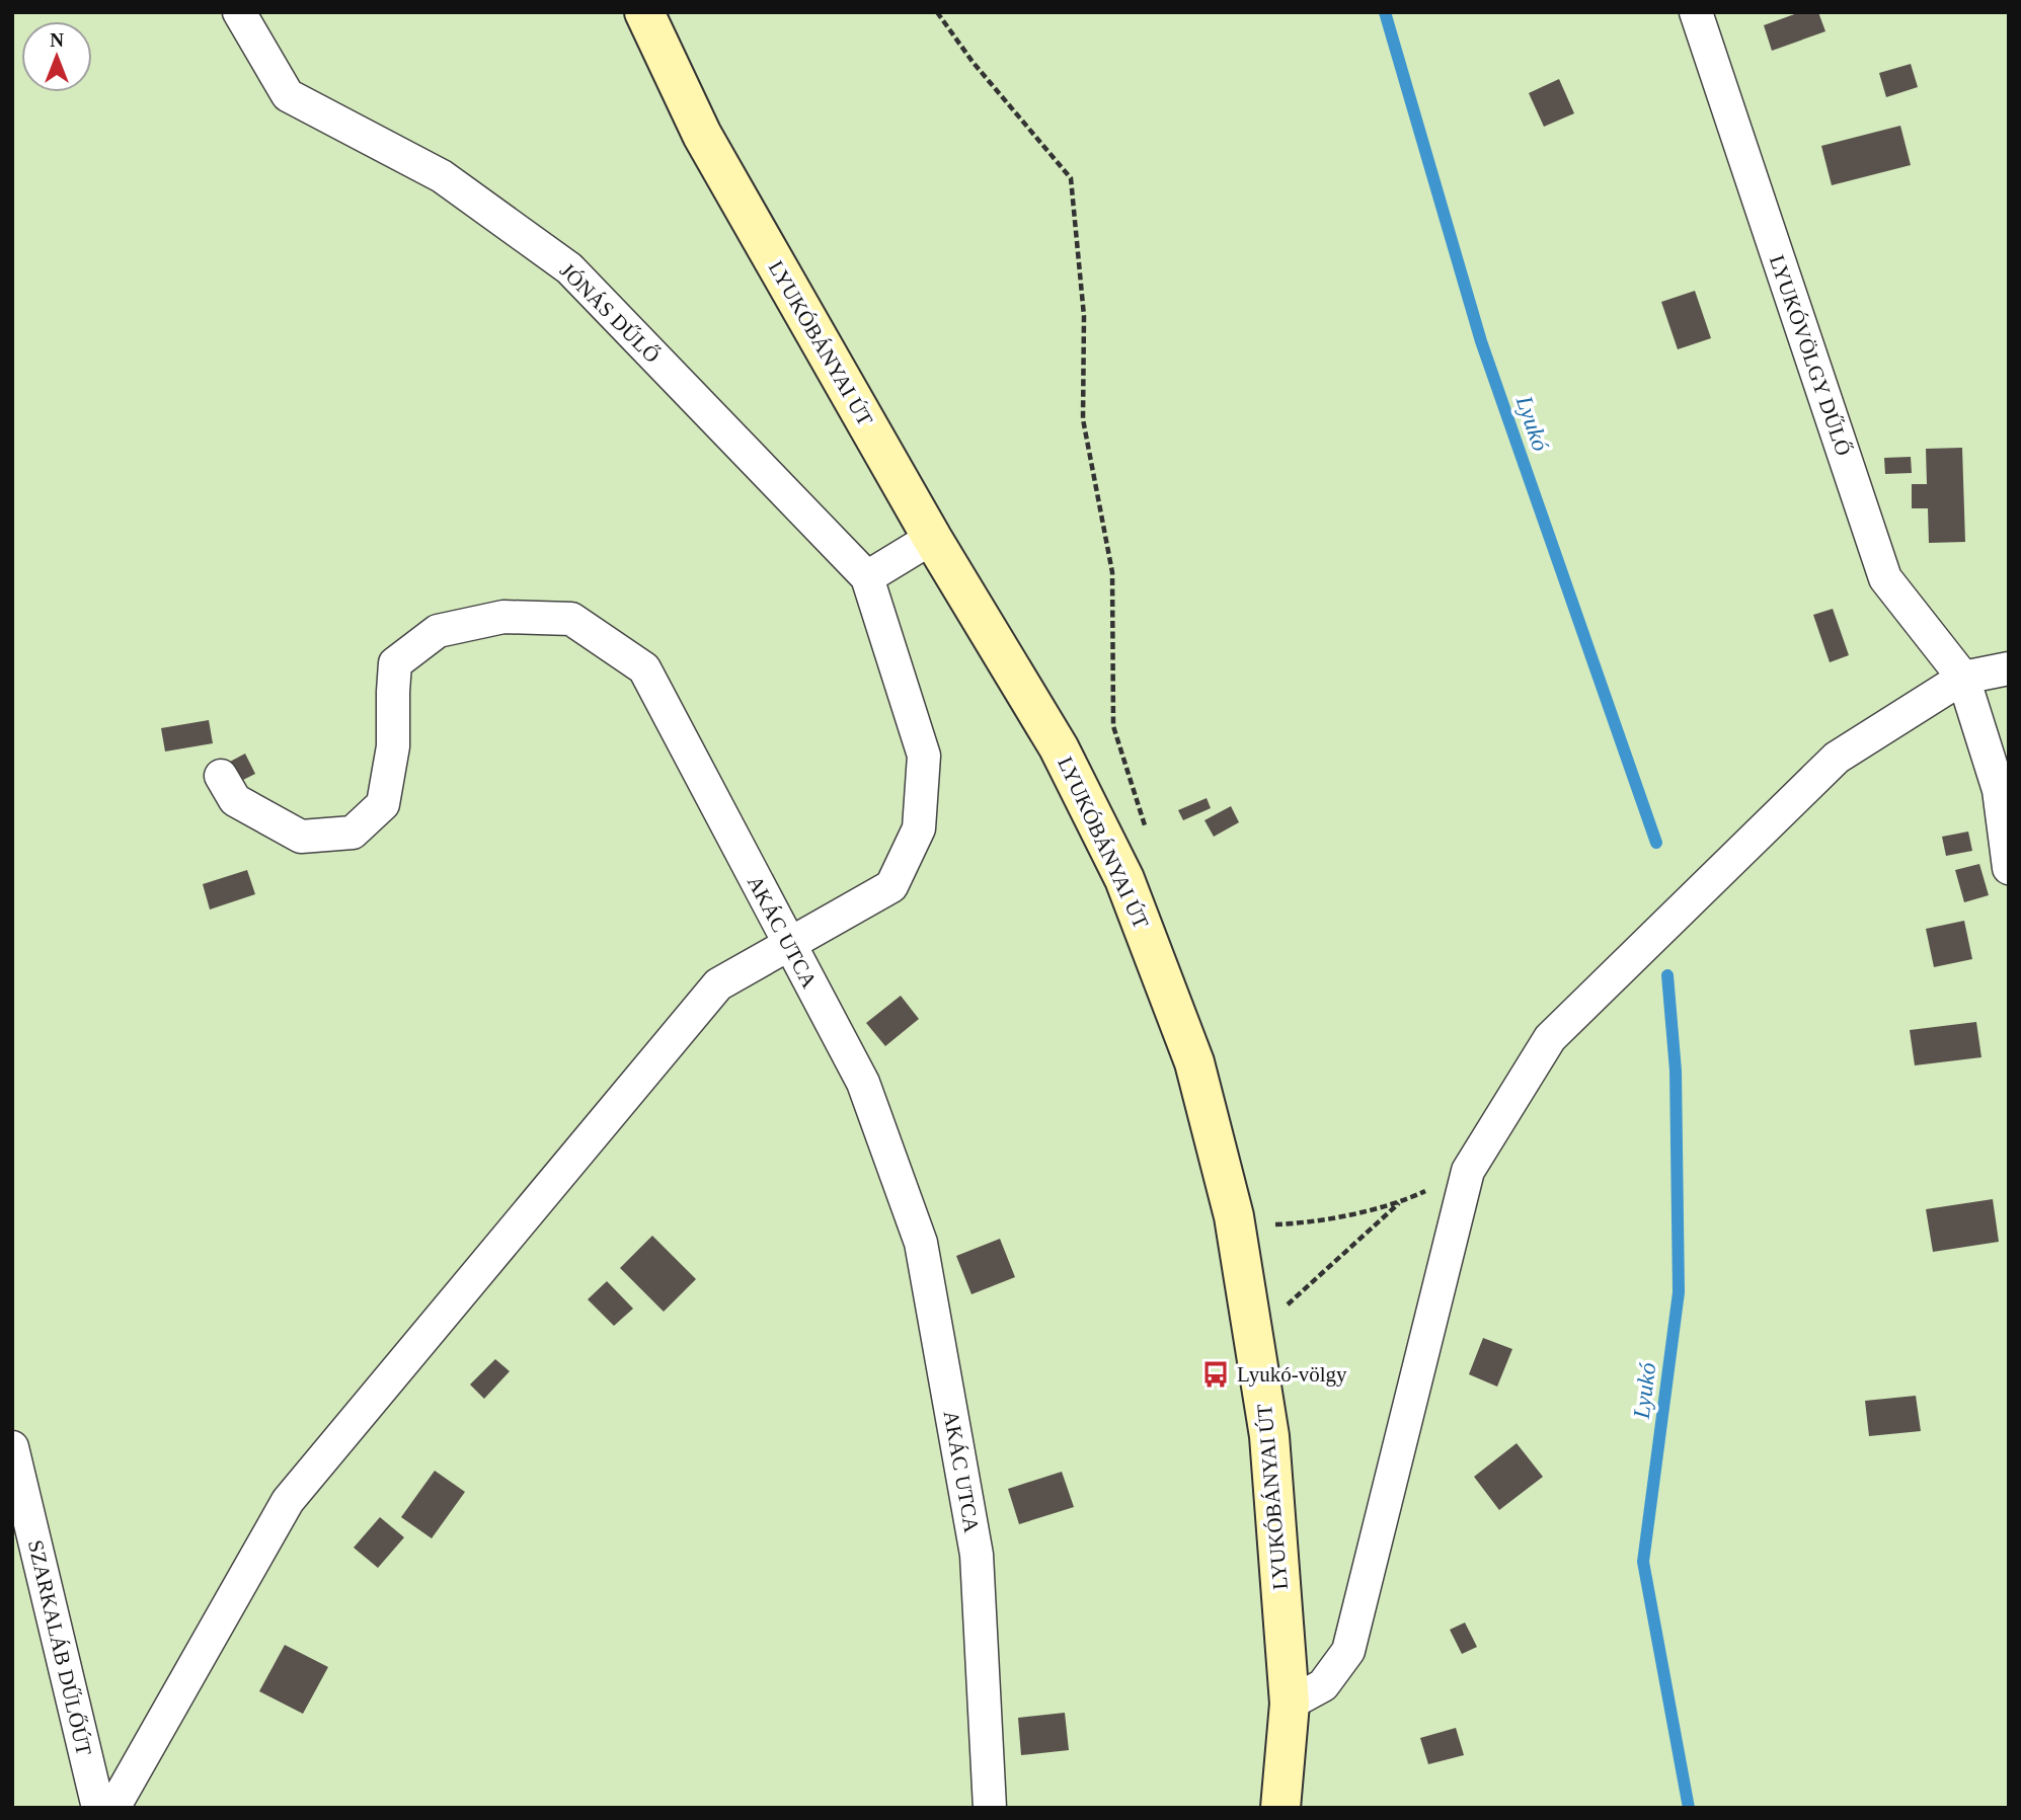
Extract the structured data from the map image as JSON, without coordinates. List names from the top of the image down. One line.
{"streets":{"main road":["LYUKÓBÁNYAI ÚT"],"street":["JÓNÁS DŰLŐ","LYUKÓVÖLGY DŰLŐ","AKÁC UTCA","SZARKALÁB DŰLŐÚT"]},"water":["Lyukó"],"places":{"bus stop":["Lyukó-völgy"]},"north":"top"}
